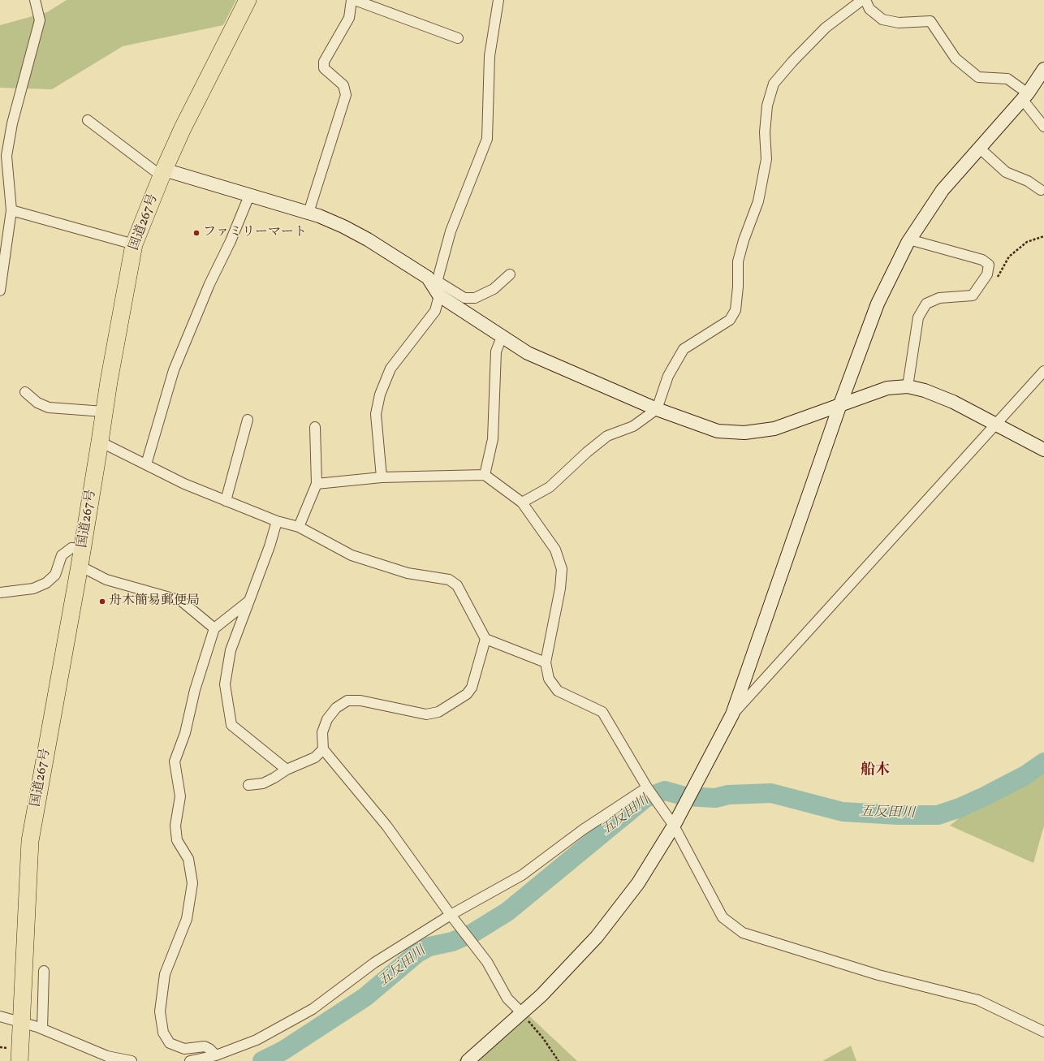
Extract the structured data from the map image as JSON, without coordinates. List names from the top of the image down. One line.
{"streets":{"highway":["国道267号"]},"districts":["船木"],"water":["五反田川"],"places":["ファミリーマート","舟木簡易郵便局"]}
